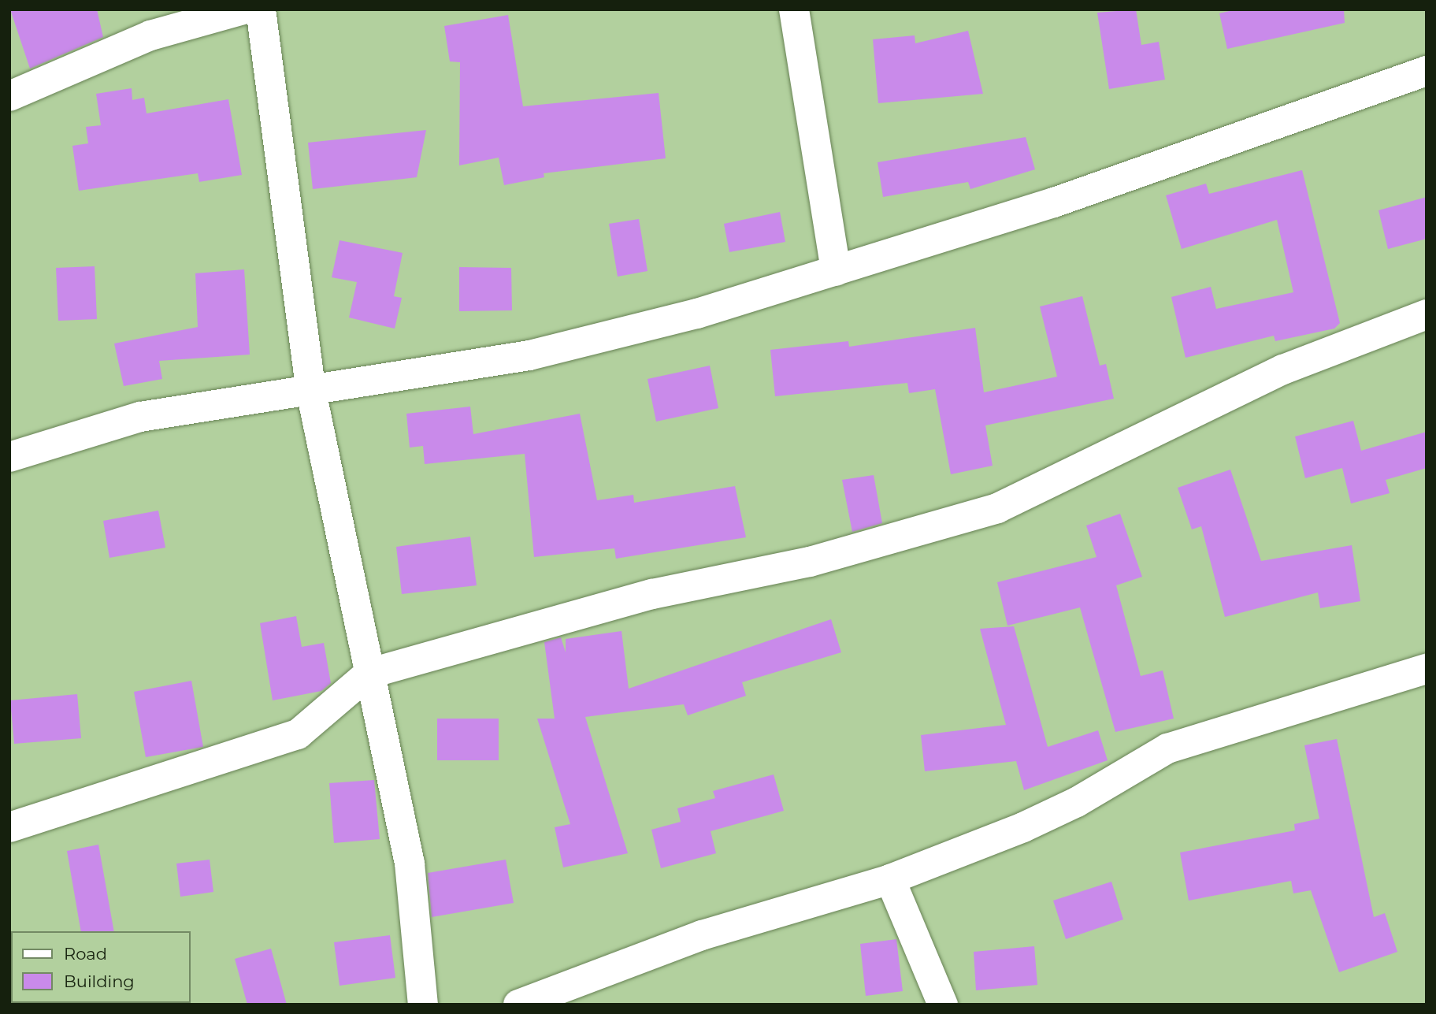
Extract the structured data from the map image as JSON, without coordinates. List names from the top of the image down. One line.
{"legend":["Road","Building"]}
